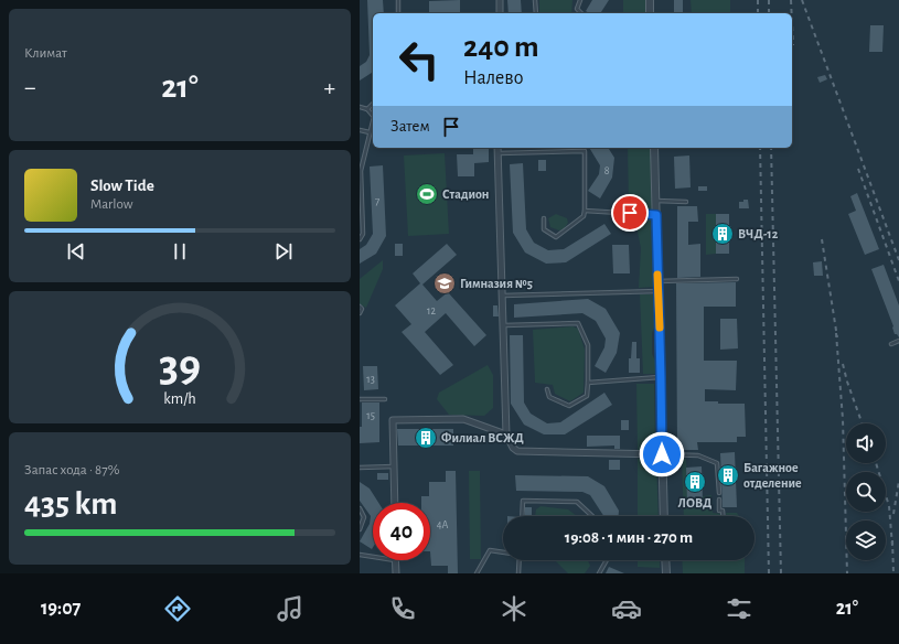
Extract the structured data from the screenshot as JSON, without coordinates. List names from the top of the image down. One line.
{"places":{"sports":["Стадион"],"building":["ВЧД-12","Филиал ВСЖД","Багажное отделение","ЛОВД"],"school or university":["Гимназия №5"]},"house_numbers":["8","7","12","13","15","4А"],"page":{"tile":["Климат",["Запас хода · 87%","435 km"]],"turn":["240 m","Налево"],"heat":["−","21°","+"],"then":"Затем","song":["Slow Tide","Marlow"],"limit":"40","trip":"19:08 · 1 мин · 270 m","tabs":["19:07","21°"],"gauge":["39","km/h"]}}
